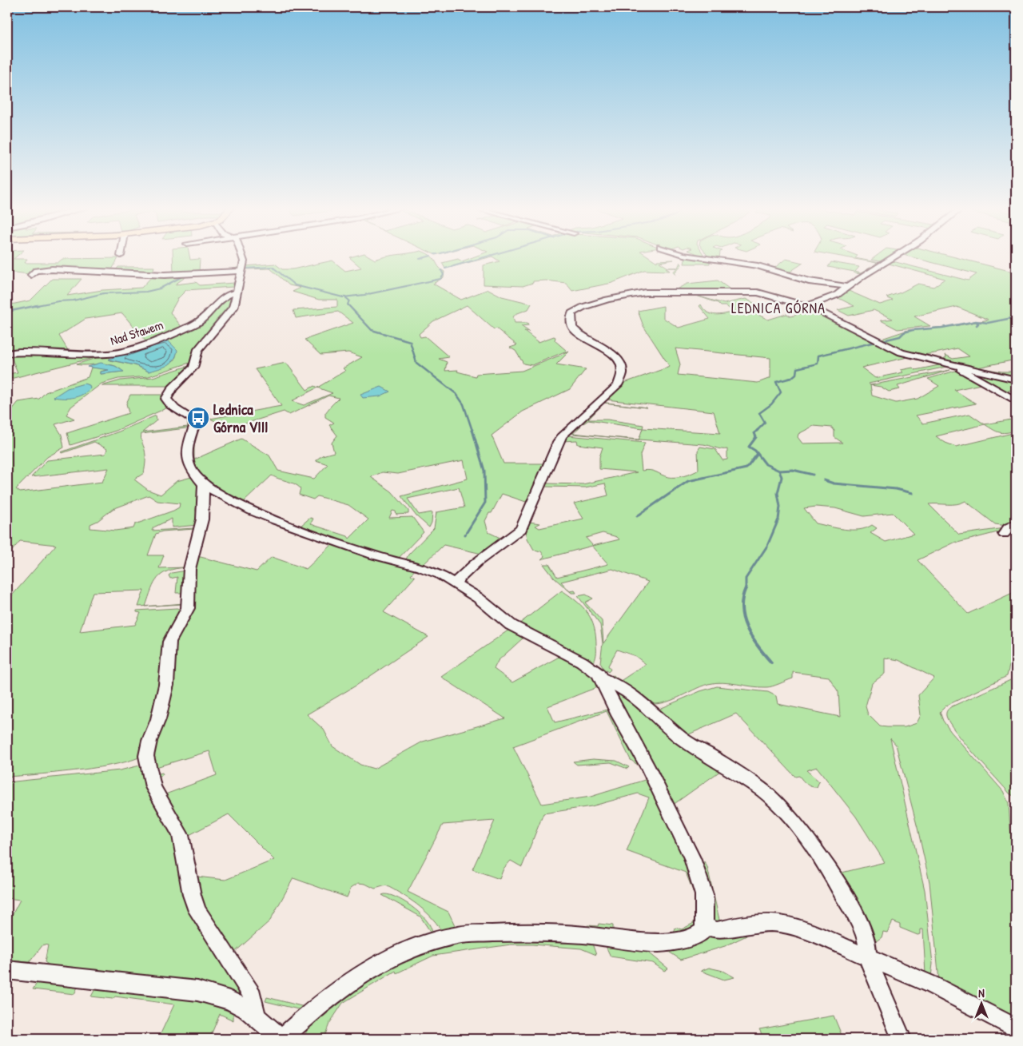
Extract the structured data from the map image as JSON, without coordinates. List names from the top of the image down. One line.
{"streets":{"street":["Nad Stawem"]},"districts":["LEDNICA GÓRNA"],"places":{"bus stop":["Lednica Górna VIII"]},"north":"top"}
